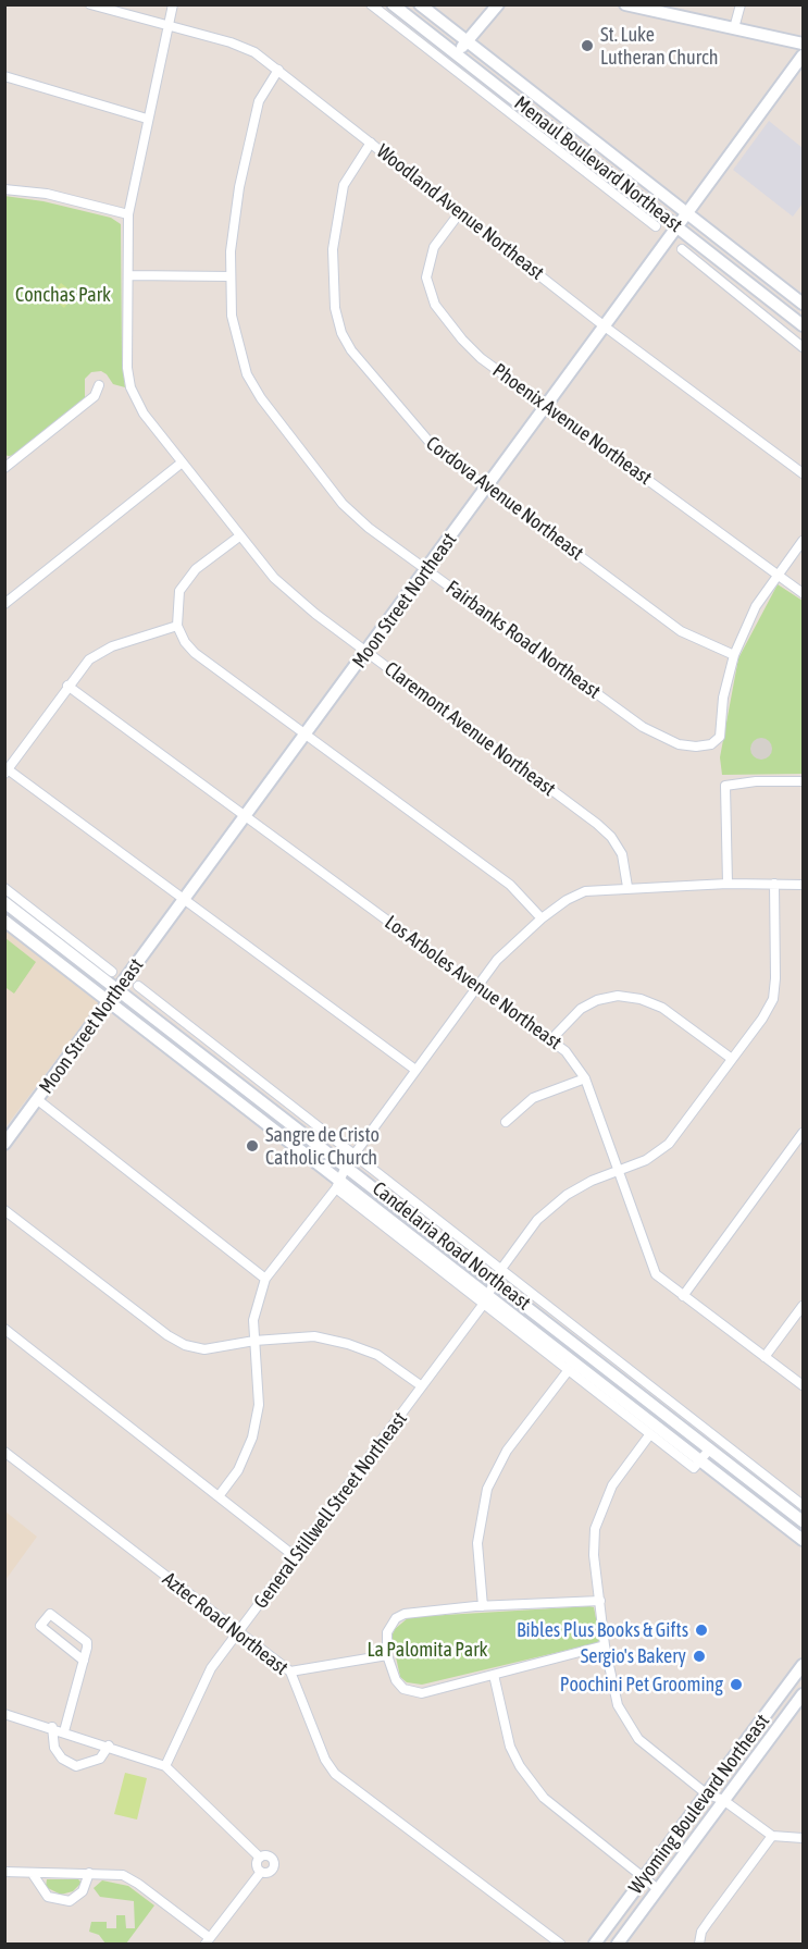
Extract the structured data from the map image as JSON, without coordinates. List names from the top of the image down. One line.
{"streets":{"main road":["Menaul Boulevard Northeast","Moon Street Northeast","Candelaria Road Northeast","Wyoming Boulevard Northeast"],"street":["Woodland Avenue Northeast","Phoenix Avenue Northeast","Cordova Avenue Northeast","Fairbanks Road Northeast","Claremont Avenue Northeast","Los Arboles Avenue Northeast","General Stillwell Street Northeast","Aztec Road Northeast"]},"crossings":[["Menaul Boulevard Northeast","Moon Street Northeast"],["Woodland Avenue Northeast","Phoenix Avenue Northeast"],["Woodland Avenue Northeast","Cordova Avenue Northeast"],["Woodland Avenue Northeast","Moon Street Northeast"],["Woodland Avenue Northeast","Fairbanks Road Northeast"],["Phoenix Avenue Northeast","Moon Street Northeast"],["Cordova Avenue Northeast","Moon Street Northeast"],["Cordova Avenue Northeast","Fairbanks Road Northeast"],["Moon Street Northeast","Fairbanks Road Northeast"],["Moon Street Northeast","Claremont Avenue Northeast"],["Moon Street Northeast","Los Arboles Avenue Northeast"],["Moon Street Northeast","Candelaria Road Northeast"],["Los Arboles Avenue Northeast","General Stillwell Street Northeast"],["Candelaria Road Northeast","General Stillwell Street Northeast"],["General Stillwell Street Northeast","Aztec Road Northeast"]],"parks":["Conchas Park","La Palomita Park"],"places":["St. Luke Lutheran Church","Sangre de Cristo Catholic Church","Bibles Plus Books & Gifts","Sergio's Bakery","Poochini Pet Grooming"]}
